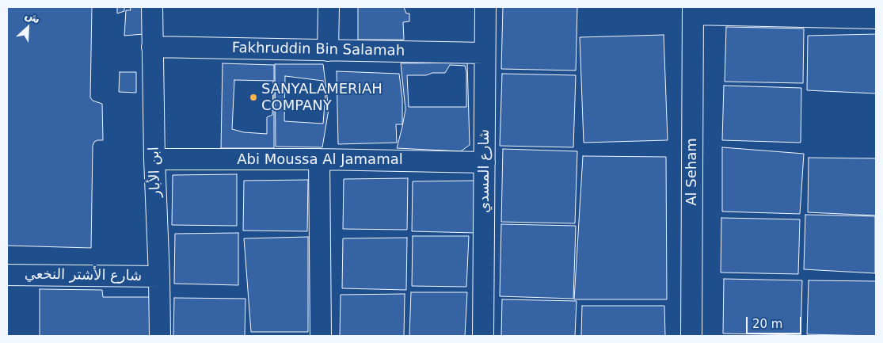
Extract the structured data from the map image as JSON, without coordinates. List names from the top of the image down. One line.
{"streets":{"street":["Fakhruddin Bin Salamah","Abi Moussa Al Jamamal","شارع المسدي","ابن الأبار","Al Seham","شارع الأشتر النخعي"]},"crossings":[["Fakhruddin Bin Salamah","شارع المسدي"],["Fakhruddin Bin Salamah","ابن الأبار"],["Abi Moussa Al Jamamal","شارع المسدي"],["Abi Moussa Al Jamamal","ابن الأبار"],["ابن الأبار","شارع الأشتر النخعي"]],"places":["SANYALAMERIAH COMPANY"],"scale_bar":"20 m","north":"top right"}
